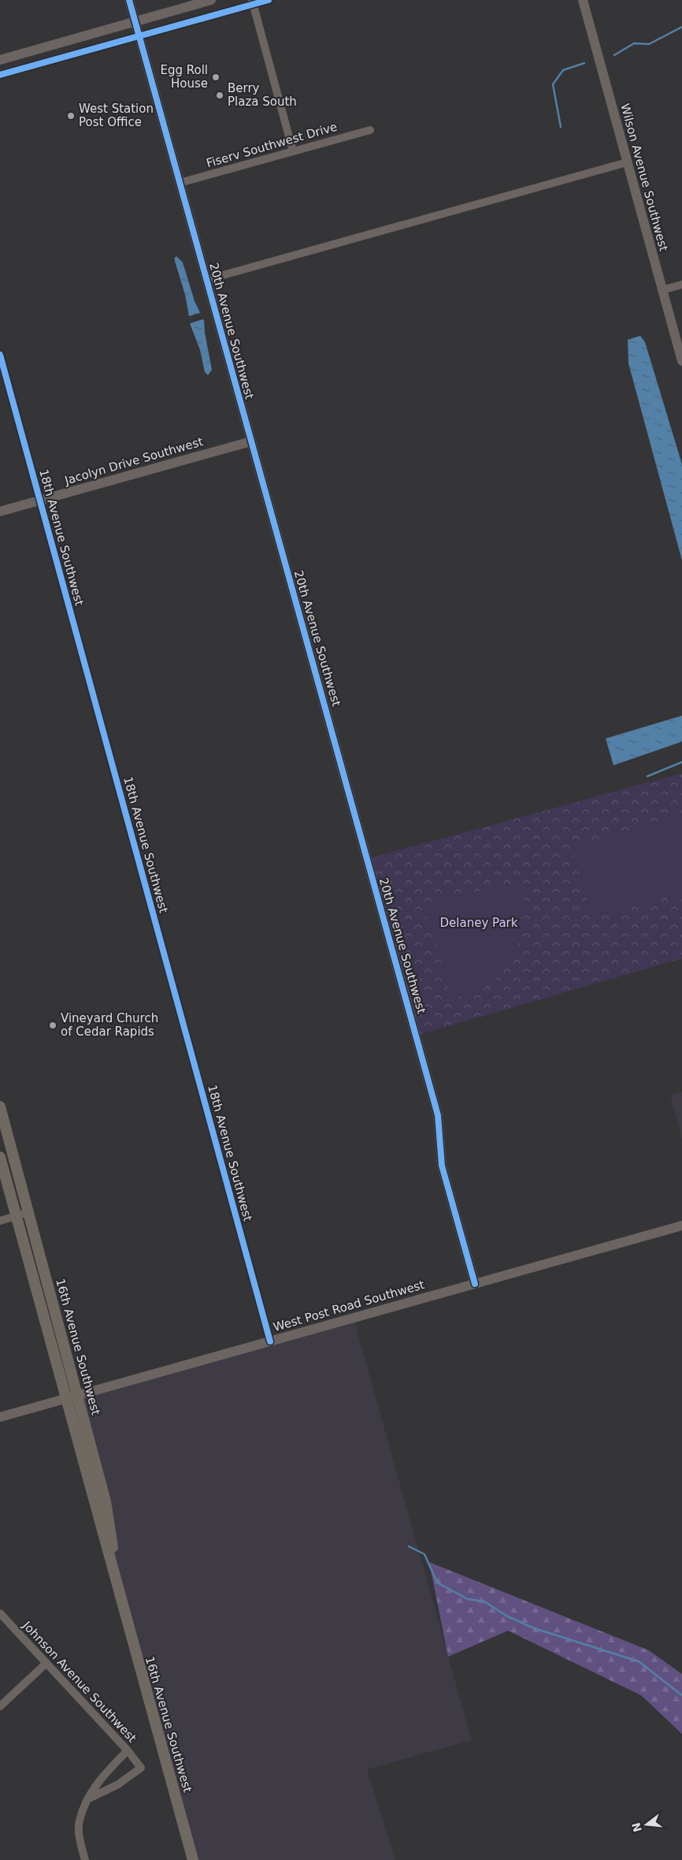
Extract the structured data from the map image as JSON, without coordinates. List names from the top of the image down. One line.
{"streets":{"main road":["16th Avenue Southwest"],"street":["Fiserv Southwest Drive","Wilson Avenue Southwest","20th Avenue Southwest","Jacolyn Drive Southwest","18th Avenue Southwest","West Post Road Southwest","Johnson Avenue Southwest"]},"crossings":[["Fiserv Southwest Drive","20th Avenue Southwest"],["20th Avenue Southwest","Jacolyn Drive Southwest"],["20th Avenue Southwest","West Post Road Southwest"],["Jacolyn Drive Southwest","18th Avenue Southwest"],["18th Avenue Southwest","West Post Road Southwest"],["West Post Road Southwest","16th Avenue Southwest"]],"parks":["Delaney Park"],"places":["Egg Roll House","Berry Plaza South","West Station Post Office","Vineyard Church of Cedar Rapids"],"north":"left"}
